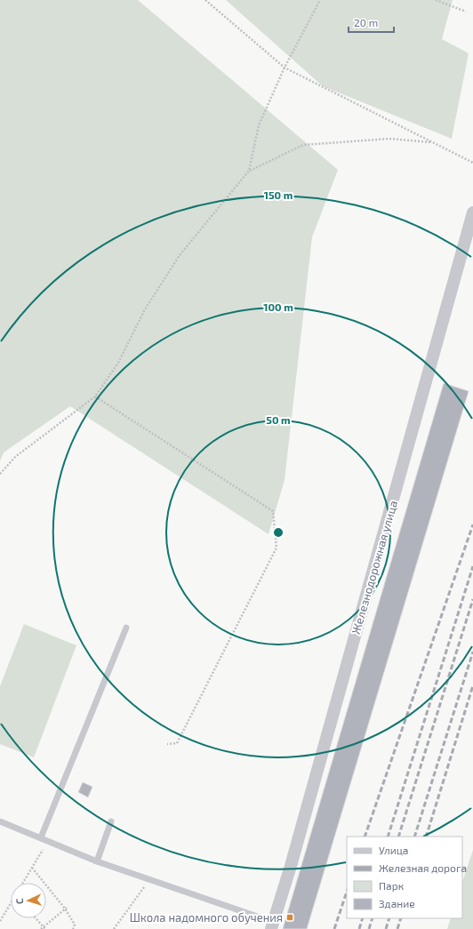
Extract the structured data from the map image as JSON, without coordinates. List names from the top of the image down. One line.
{"streets":{"street":["Железнодорожная улица"]},"places":{"transit":["Школа надомного обучения"]},"legend":["Улица","Железная дорога","Парк","Здание"],"scale_bar":"20 m","north":"left","rings":["150 m","100 m","50 m"]}
